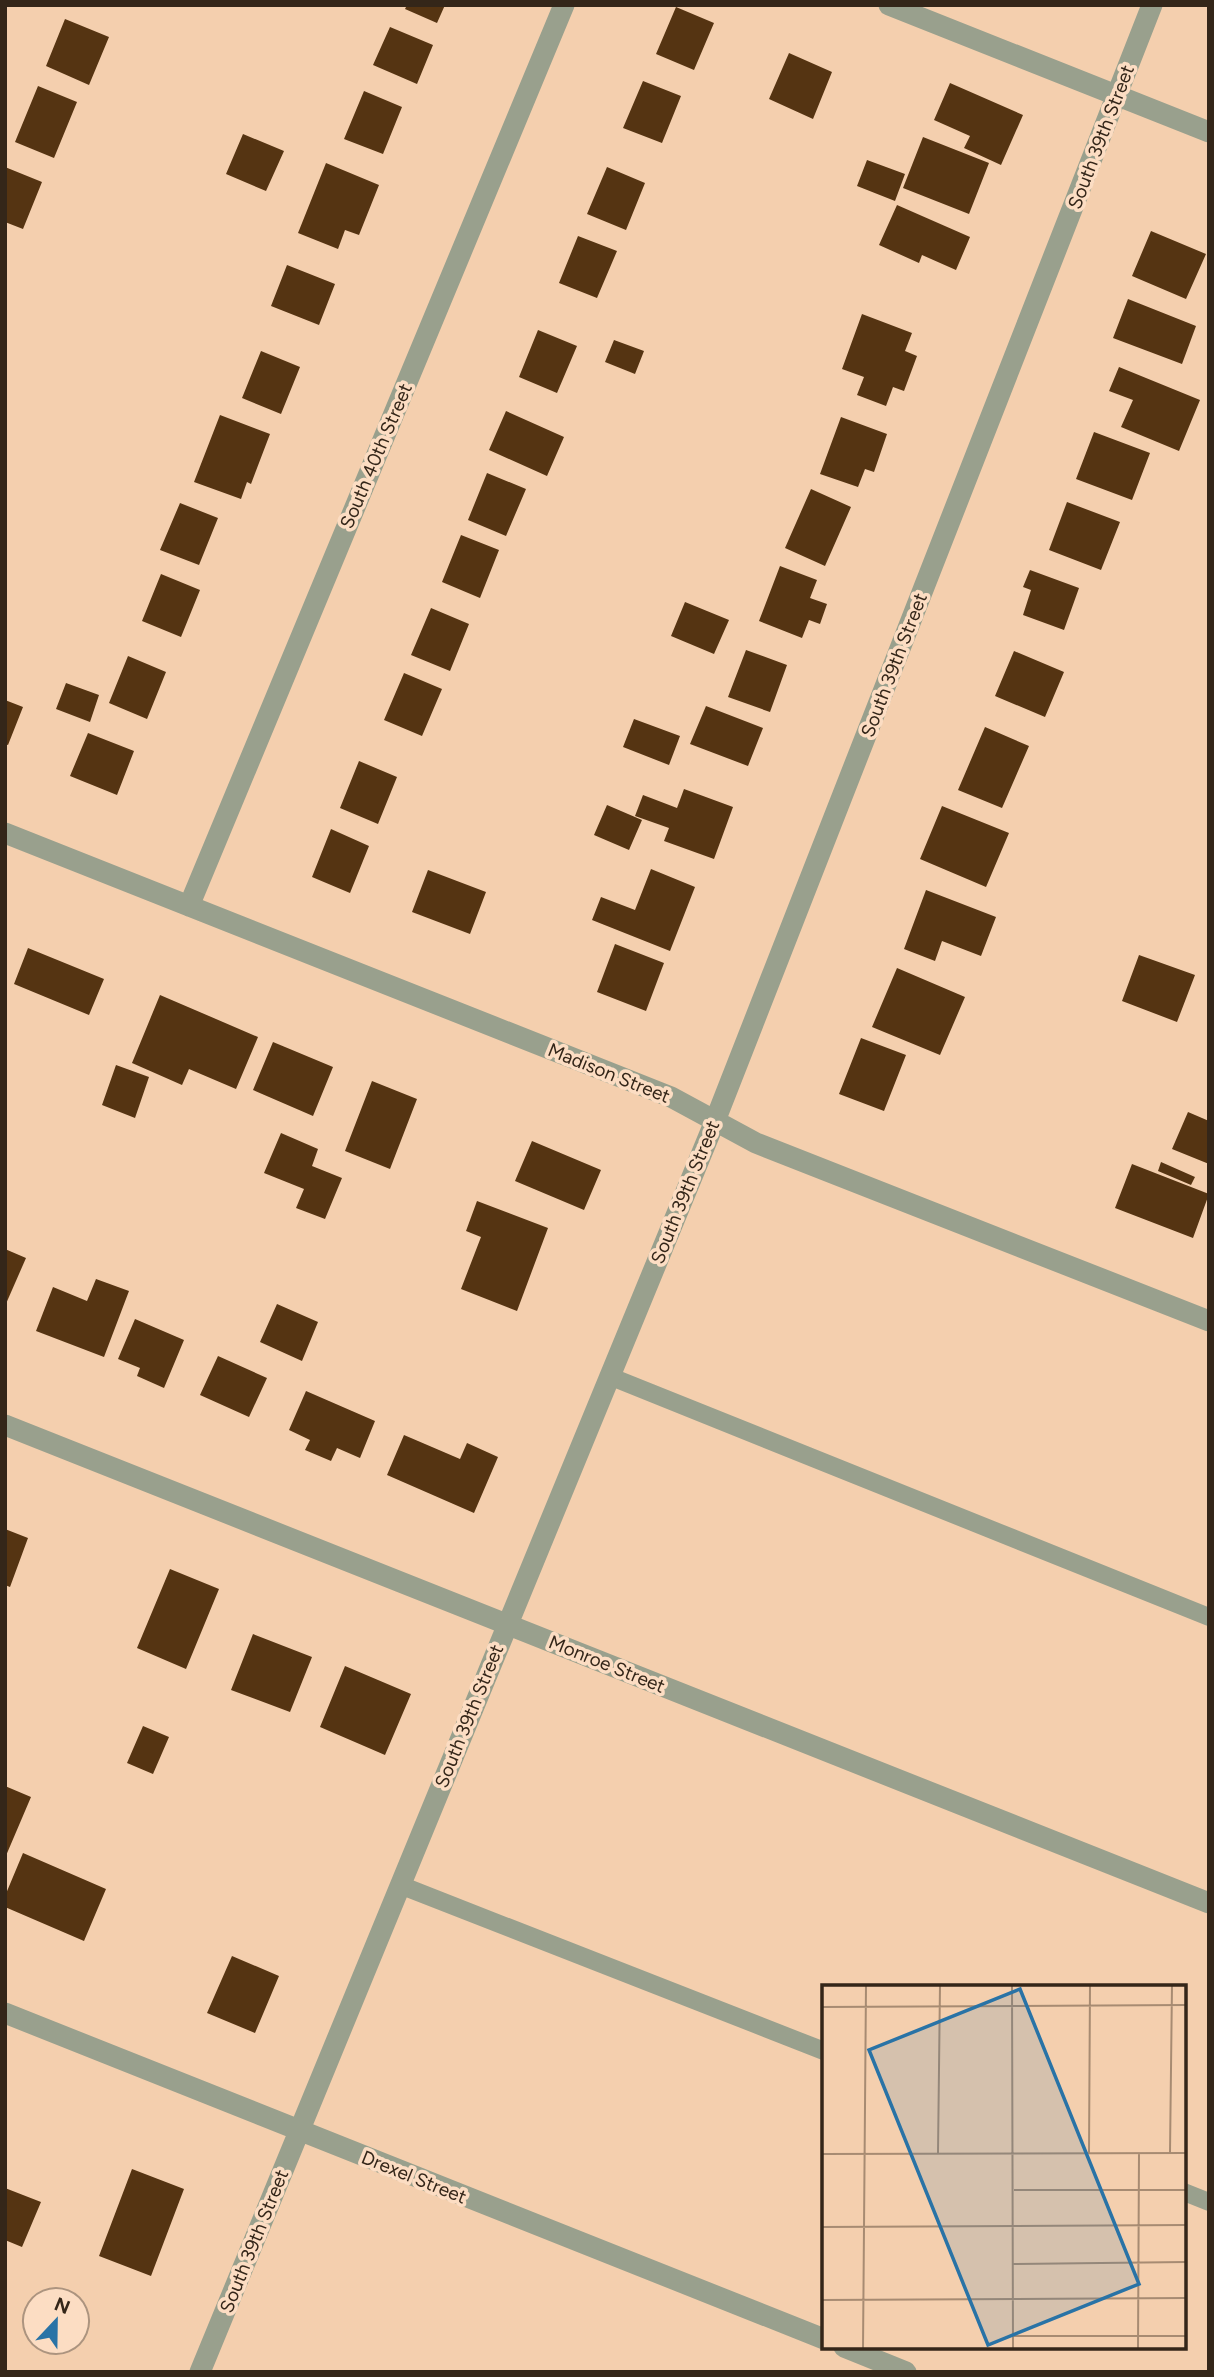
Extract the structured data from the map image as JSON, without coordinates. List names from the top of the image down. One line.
{"streets":{"street":["South 39th Street","South 40th Street","Madison Street","Monroe Street","Drexel Street"]},"crossings":[["South 39th Street","Madison Street"],["South 39th Street","Monroe Street"],["South 39th Street","Drexel Street"],["South 40th Street","Madison Street"]],"north":"top"}
